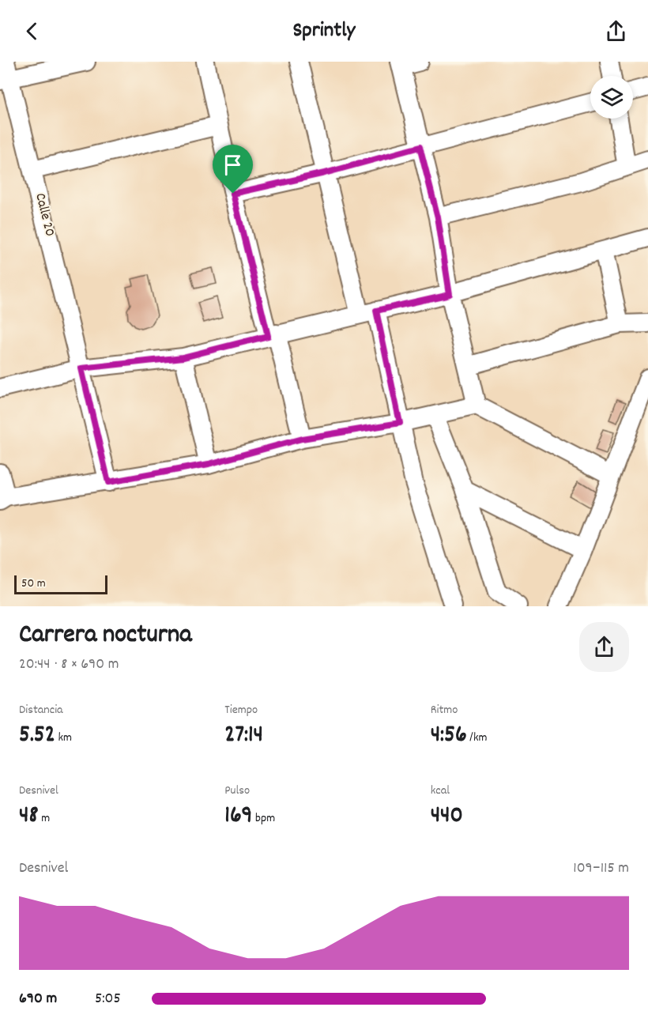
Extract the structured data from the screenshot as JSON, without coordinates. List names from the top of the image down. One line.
{"streets":{"street":["Calle 20"]},"scale_bar":"50 m","page":{"header":"Sprintly","scale":"50 m","heading":["Carrera nocturna","20:44 · 8 × 690 m"],"stats":[["Distancia","5.52 km"],["Tiempo","27:14"],["Ritmo","4:56 /km"],["Desnivel","48 m"],["Pulso","169 bpm"],["kcal","440"]],"chart":["Desnivel","109–115 m"],"list":[{"name":"690 m","note":"5:05"}]}}
